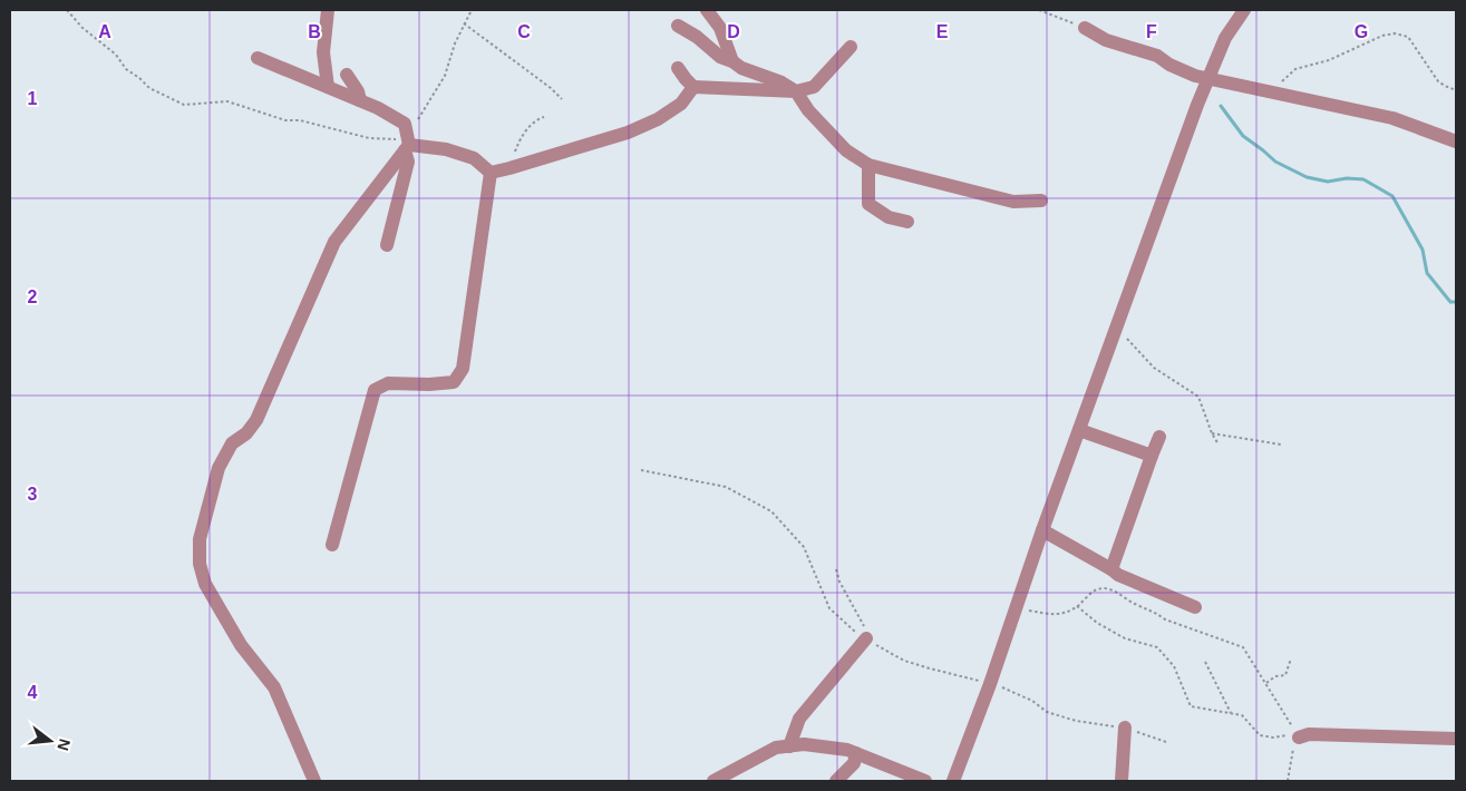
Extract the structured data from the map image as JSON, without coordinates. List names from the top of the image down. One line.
{"north":"right","grid":{"columns":["A","B","C","D","E","F","G"],"rows":["1","2","3","4"]}}
